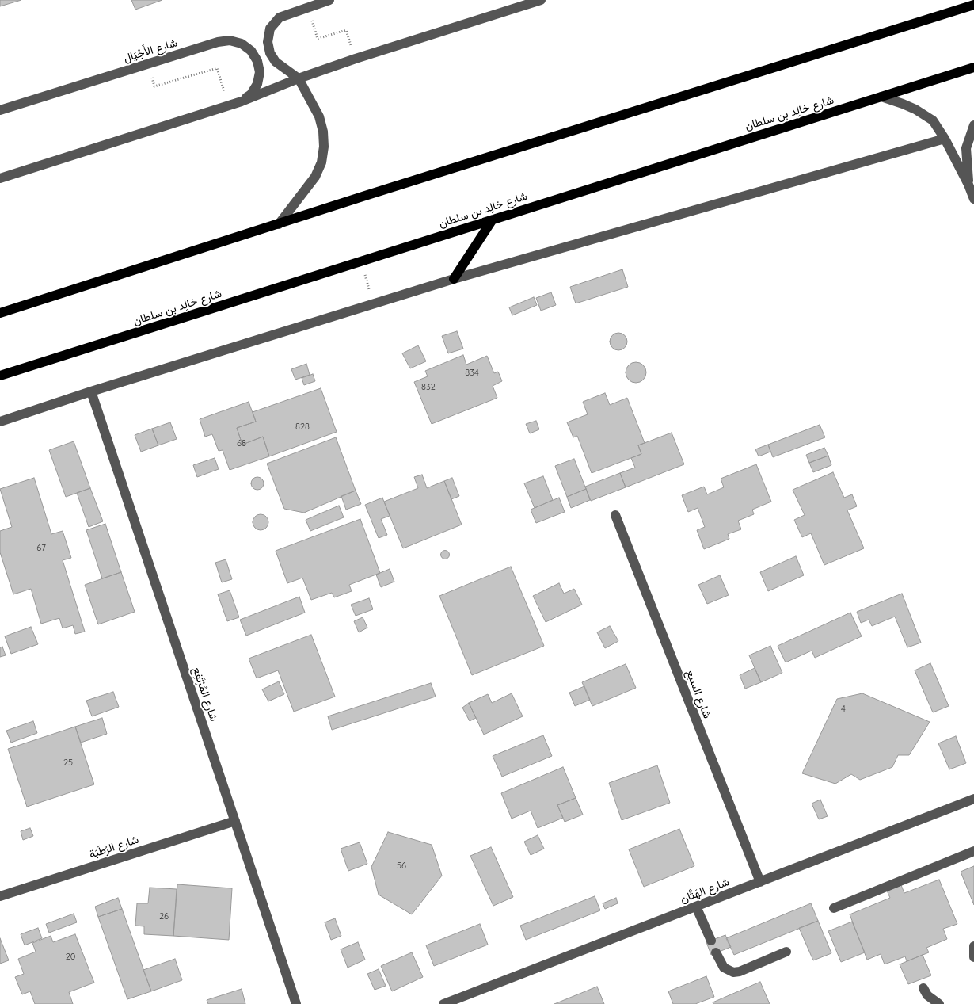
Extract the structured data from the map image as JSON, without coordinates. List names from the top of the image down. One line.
{"streets":{"main road":["شارع خالِد بن سلطان"],"street":["شارع الأَجْيَال","شارع المُرْتَفِع","شارع السبع","شارع الرُطَبَة","شارع الهَتَّان"]},"crossings":[["شارع المُرْتَفِع","شارع الرُطَبَة"],["شارع السبع","شارع الهَتَّان"]],"house_numbers":["834","832","828","68","67","4","25","56","26","20"]}
